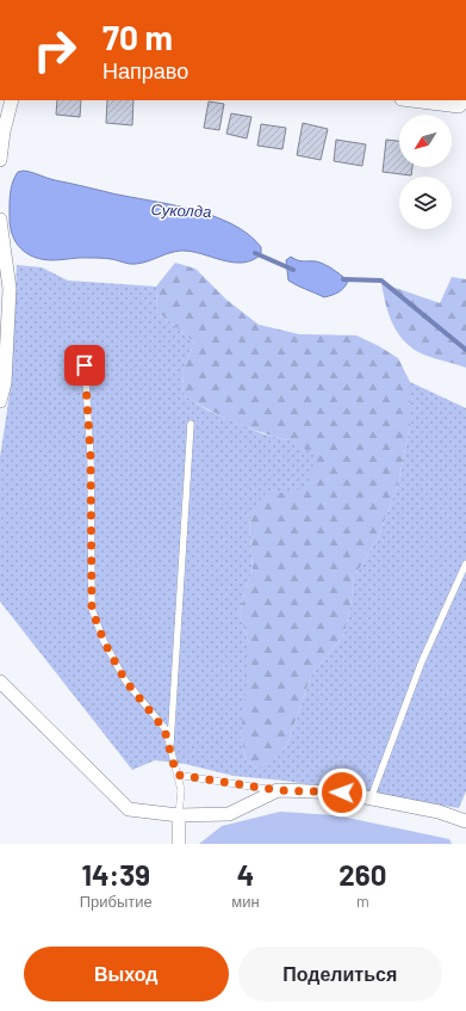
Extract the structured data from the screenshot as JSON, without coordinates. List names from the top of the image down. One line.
{"water":["Суколда"],"north":"bottom left","page":{"turn":["70 m","Направо"],"eta":["14:39","Прибытие","4","мин","260","m"],"buttons":["Выход","Поделиться"]}}
